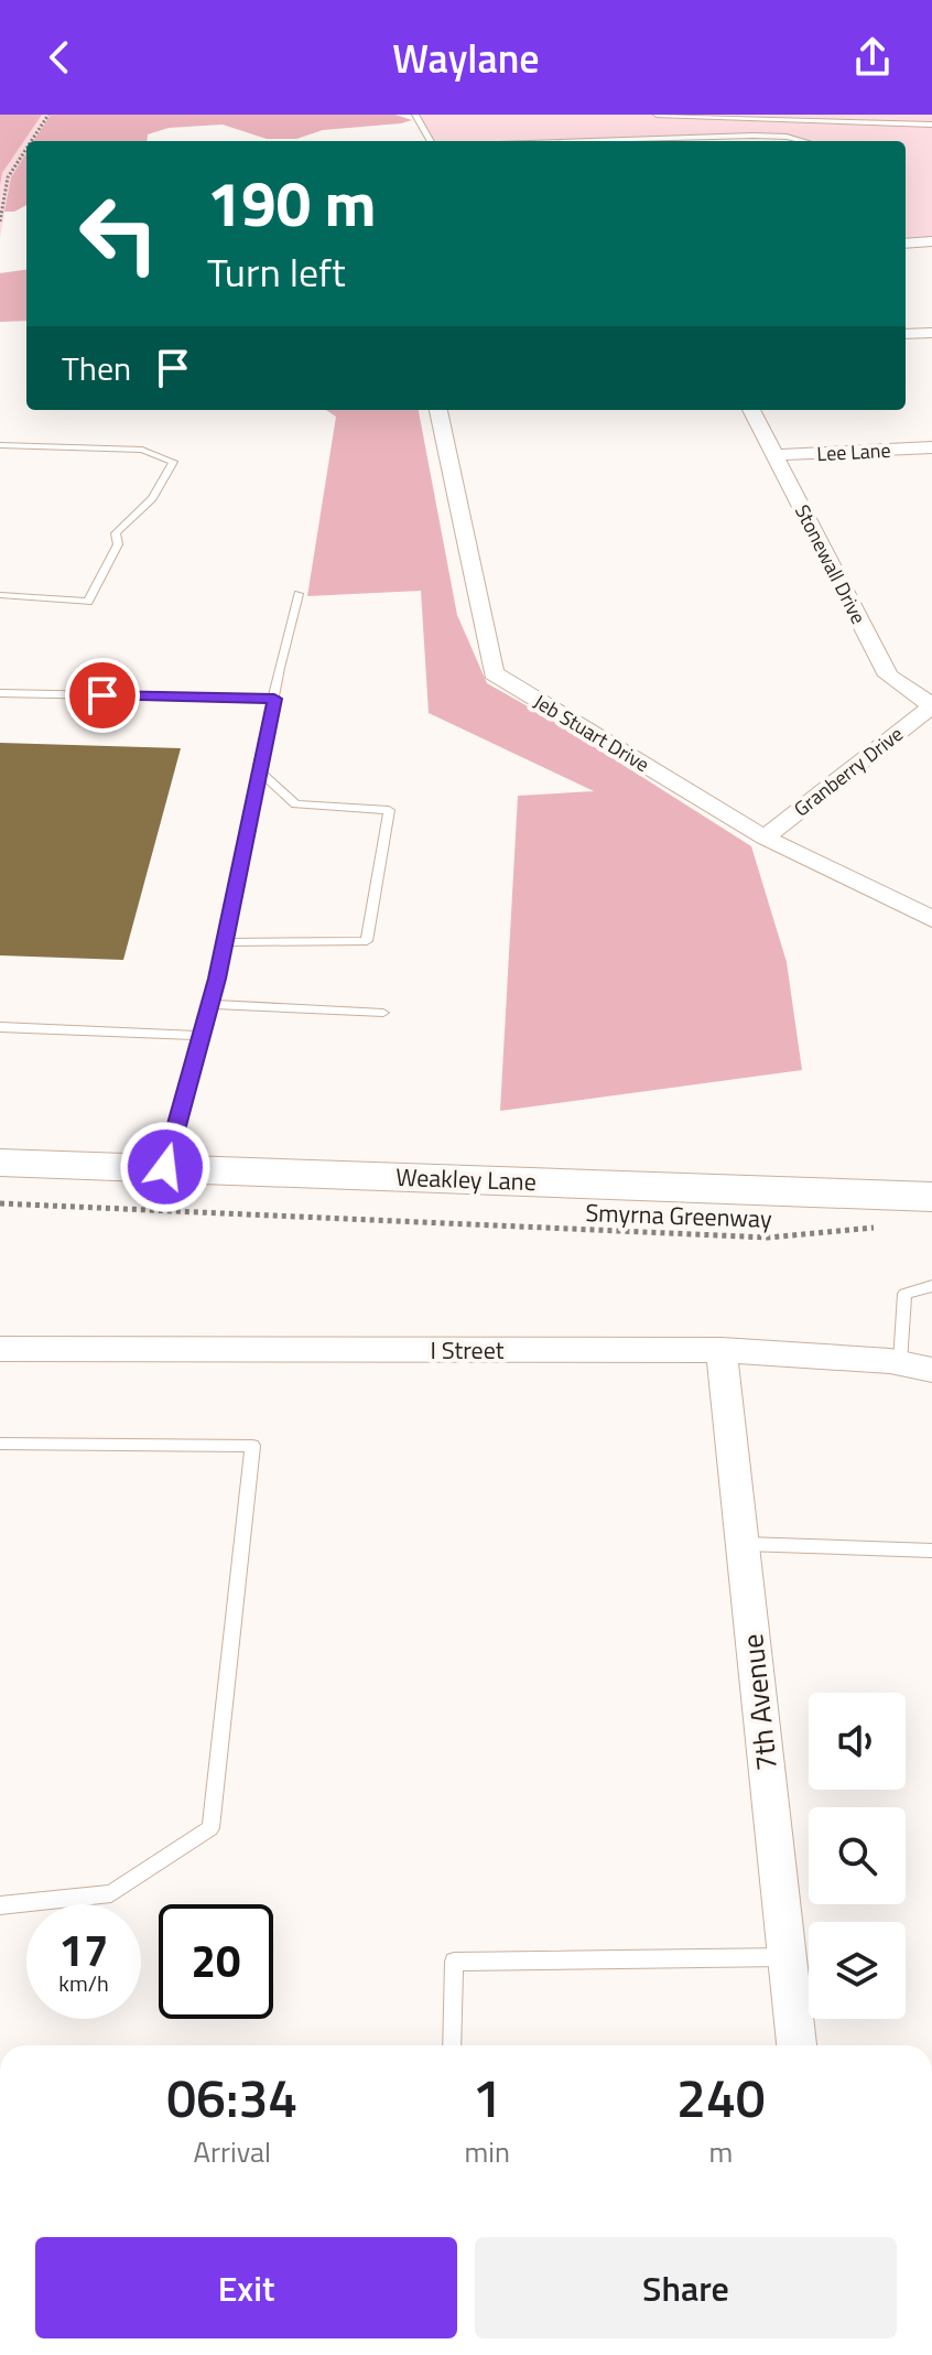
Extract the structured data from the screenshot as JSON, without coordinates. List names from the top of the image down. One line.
{"streets":{"main road":["Weakley Lane"],"street":["Lee Lane","Stonewall Drive","Jeb Stuart Drive","Granberry Drive","I Street","7th Avenue"],"path":["Smyrna Greenway"]},"crossings":[["Lee Lane","Stonewall Drive"],["Stonewall Drive","Granberry Drive"],["Jeb Stuart Drive","Granberry Drive"],["I Street","7th Avenue"]],"page":{"header":"Waylane","turn":["190 m","Turn left"],"then":"Then","speed":"17 km/h","limit":"20","eta":["06:34","Arrival","1","min","240","m"],"buttons":["Exit","Share"]}}
